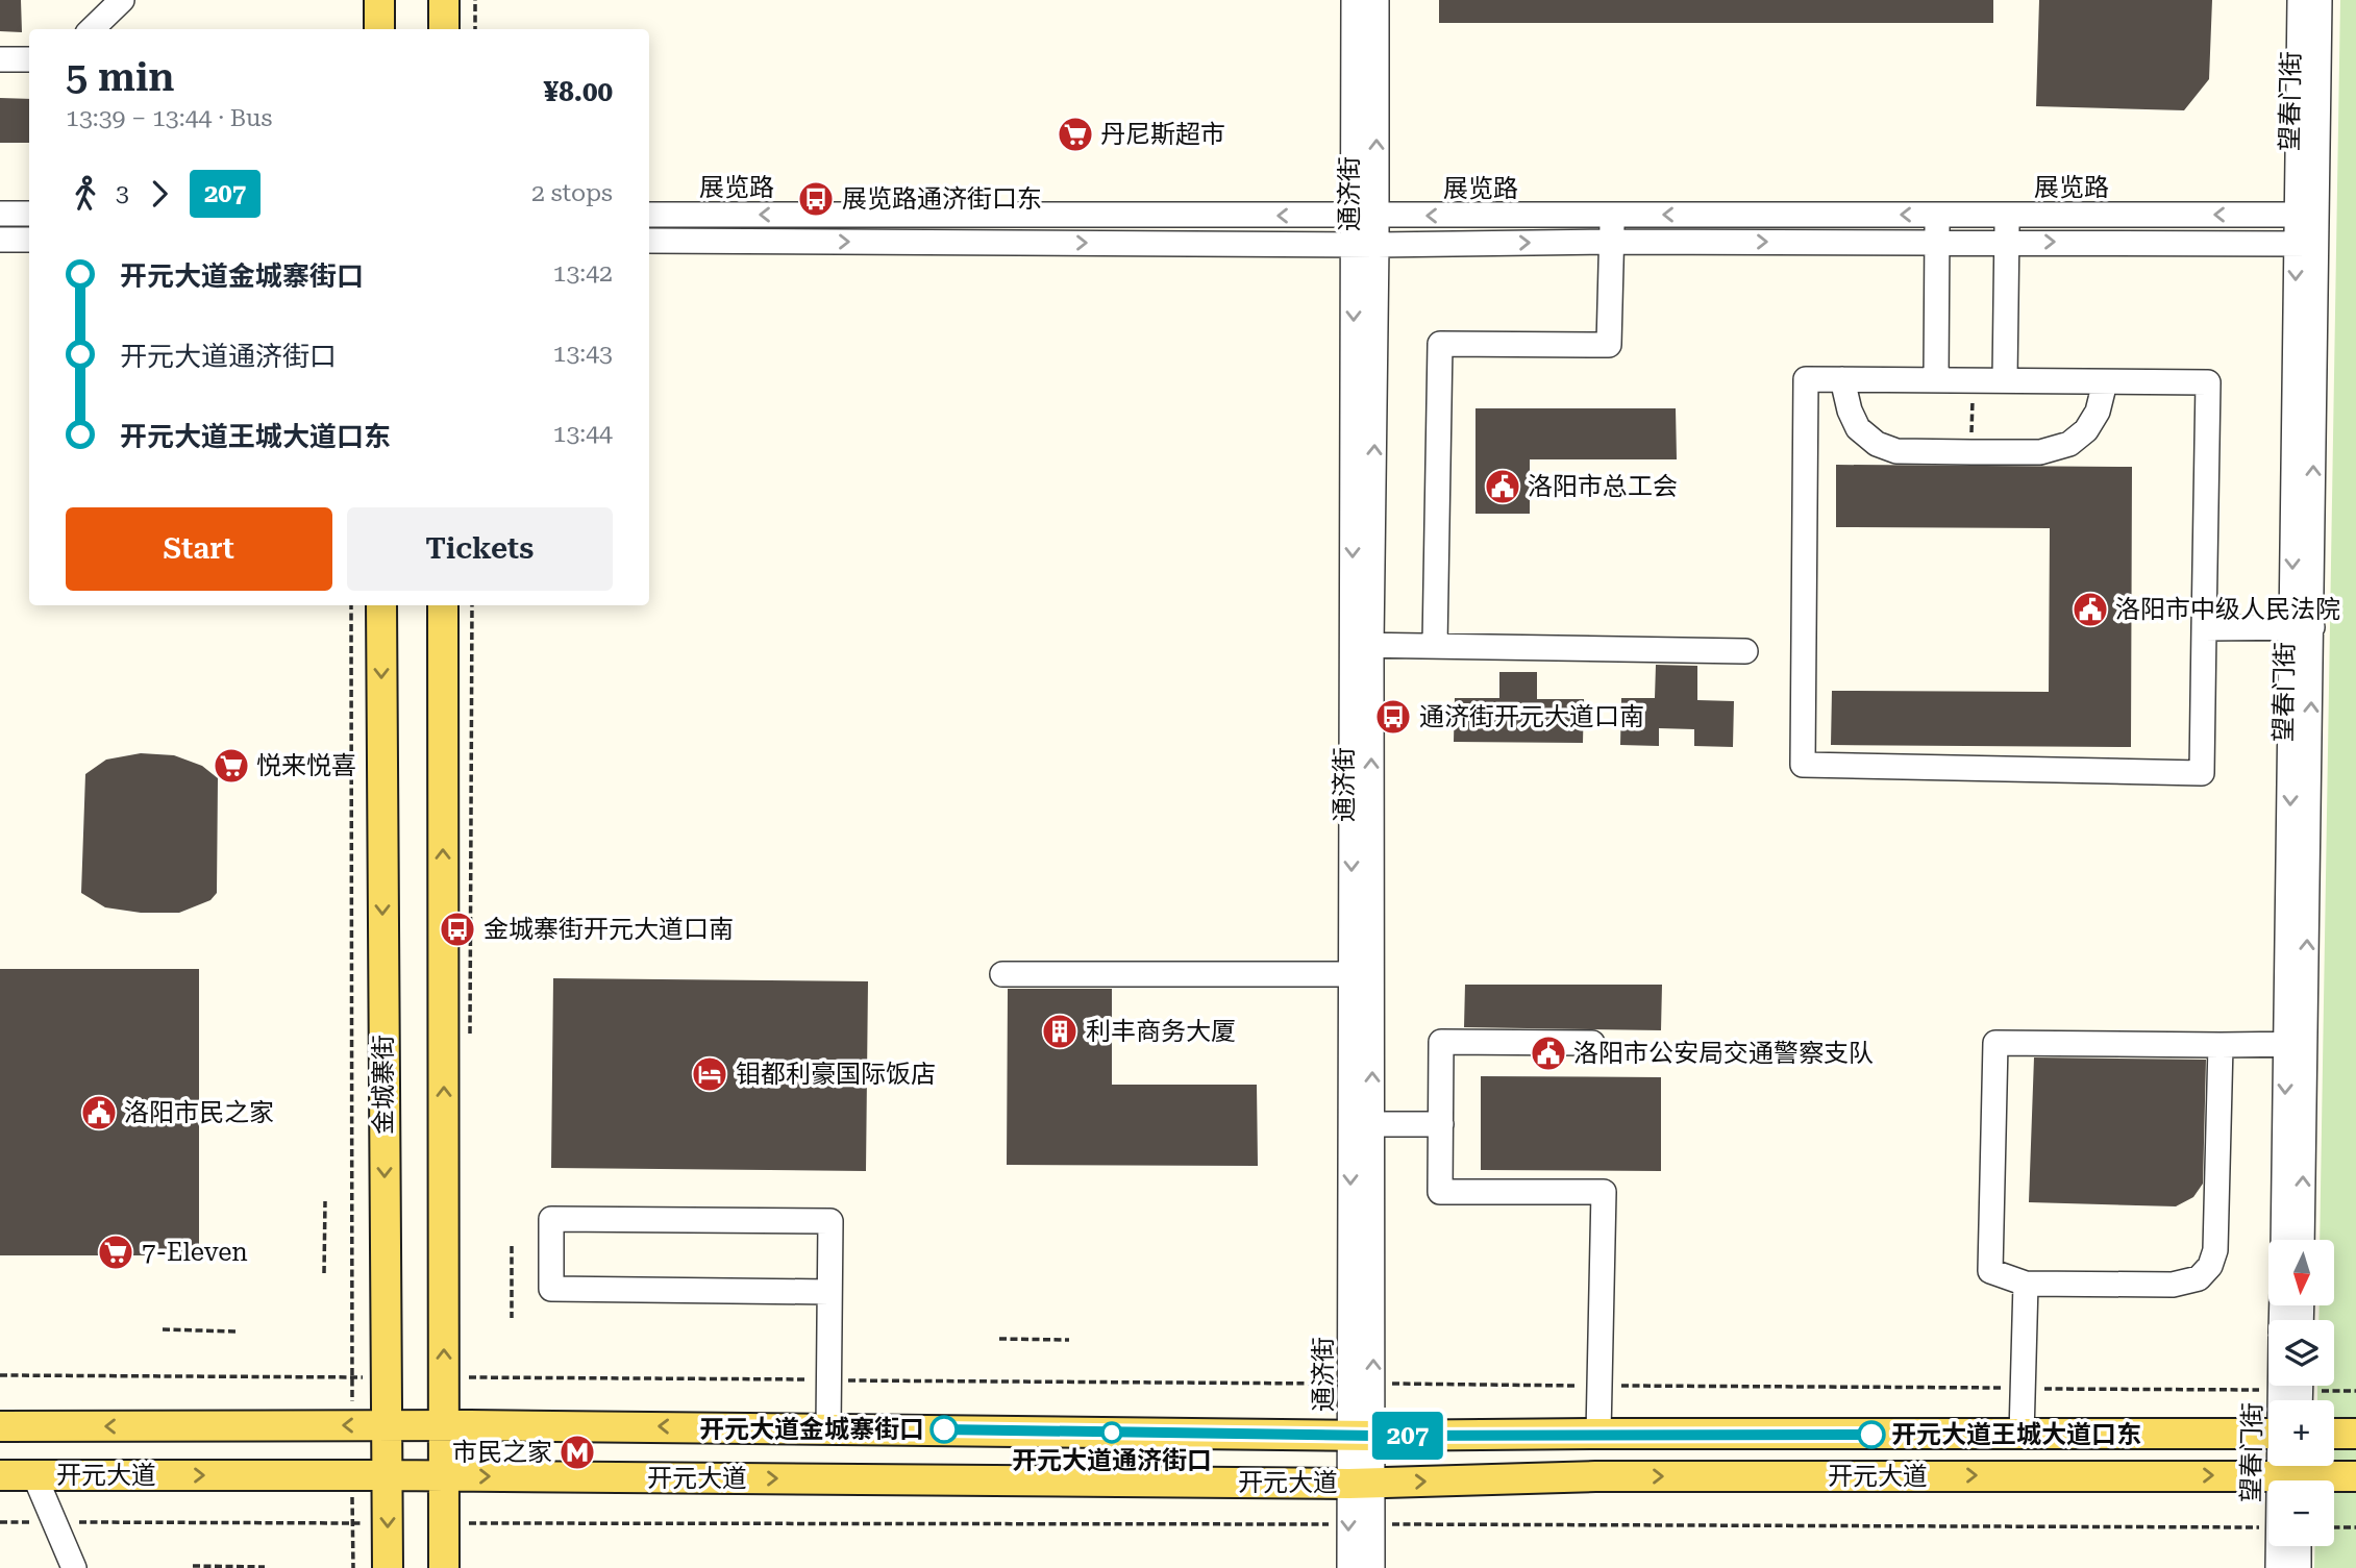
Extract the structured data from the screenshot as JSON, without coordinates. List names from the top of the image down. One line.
{"streets":{"main road":["金城寨街","开元大道"],"street":["望春门街","展览路","通济街"]},"crossings":[["望春门街","展览路"],["展览路","通济街"],["通济街","开元大道"],["金城寨街","开元大道"]],"places":{"supermarket":["丹尼斯超市","悦来悦喜","7-Eleven"],"bus stop":["展览路通济街口东","通济街开元大道口南","金城寨街开元大道口南"],"public building":["洛阳市总工会","洛阳市中级人民法院","洛阳市公安局交通警察支队","洛阳市民之家"],"building":["利丰商务大厦"],"hotel":["钼都利豪国际饭店"],"other":["开元大道金城寨街口","开元大道通济街口","开元大道王城大道口东"],"metro station":["市民之家"]},"lines":["bus line 207"],"north":"bottom","page":{"on_map":"207","heading":["5 min","13:39 – 13:44 · Bus","¥8.00"],"legs":["3","207","2 stops"],"list":[{"name":"开元大道金城寨街口","value":"13:42"},{"name":"开元大道通济街口","value":"13:43"},{"name":"开元大道王城大道口东","value":"13:44"}],"buttons":["Start","Tickets"],"map_buttons":["+","−"]}}
